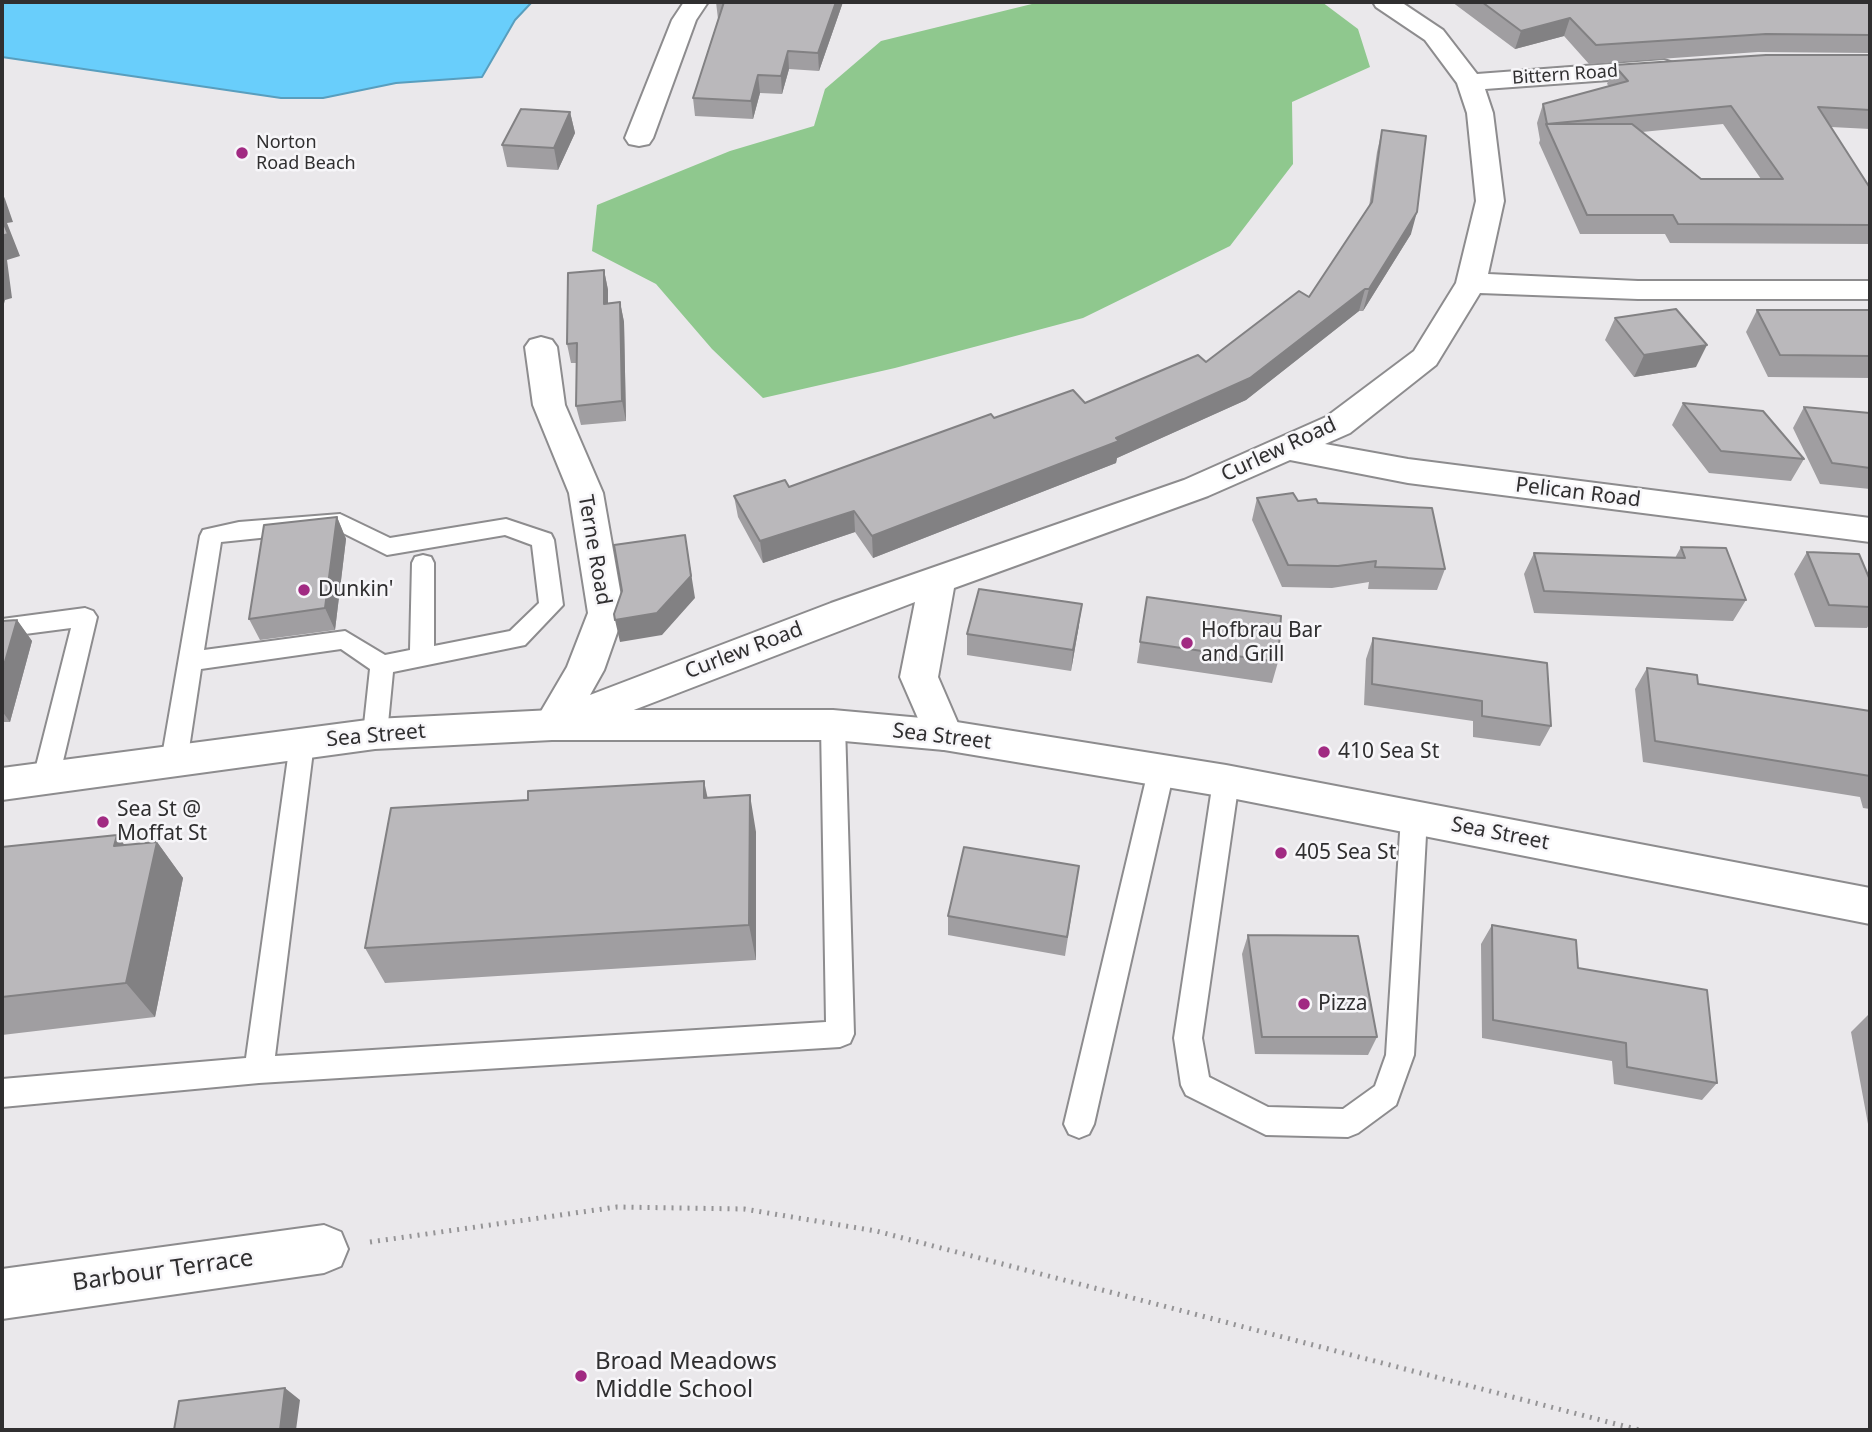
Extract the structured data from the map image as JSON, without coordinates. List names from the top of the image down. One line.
{"streets":{"street":["Bittern Road","Curlew Road","Pelican Road","Terne Road","Sea Street","Barbour Terrace"]},"crossings":[["Bittern Road","Curlew Road"],["Curlew Road","Pelican Road"],["Curlew Road","Terne Road"],["Curlew Road","Sea Street"],["Terne Road","Sea Street"]],"places":["Norton Road Beach","Dunkin'","Hofbrau Bar and Grill","410 Sea St","Sea St @ Moffat St","405 Sea St","Pizza","Broad Meadows Middle School"]}
